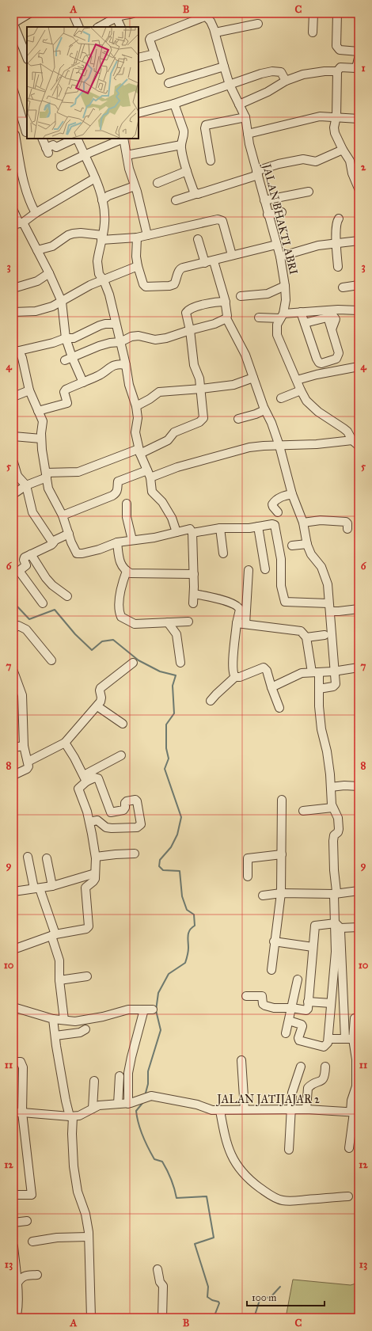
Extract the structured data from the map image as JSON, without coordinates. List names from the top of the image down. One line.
{"streets":{"street":["JALAN BHAKTI ABRI","JALAN JATIJAJAR 2"]},"scale_bar":"100 m","grid":{"columns":["A","B","C"],"rows":["1","2","3","4","5","6","7","8","9","10","11","12","13"]}}
